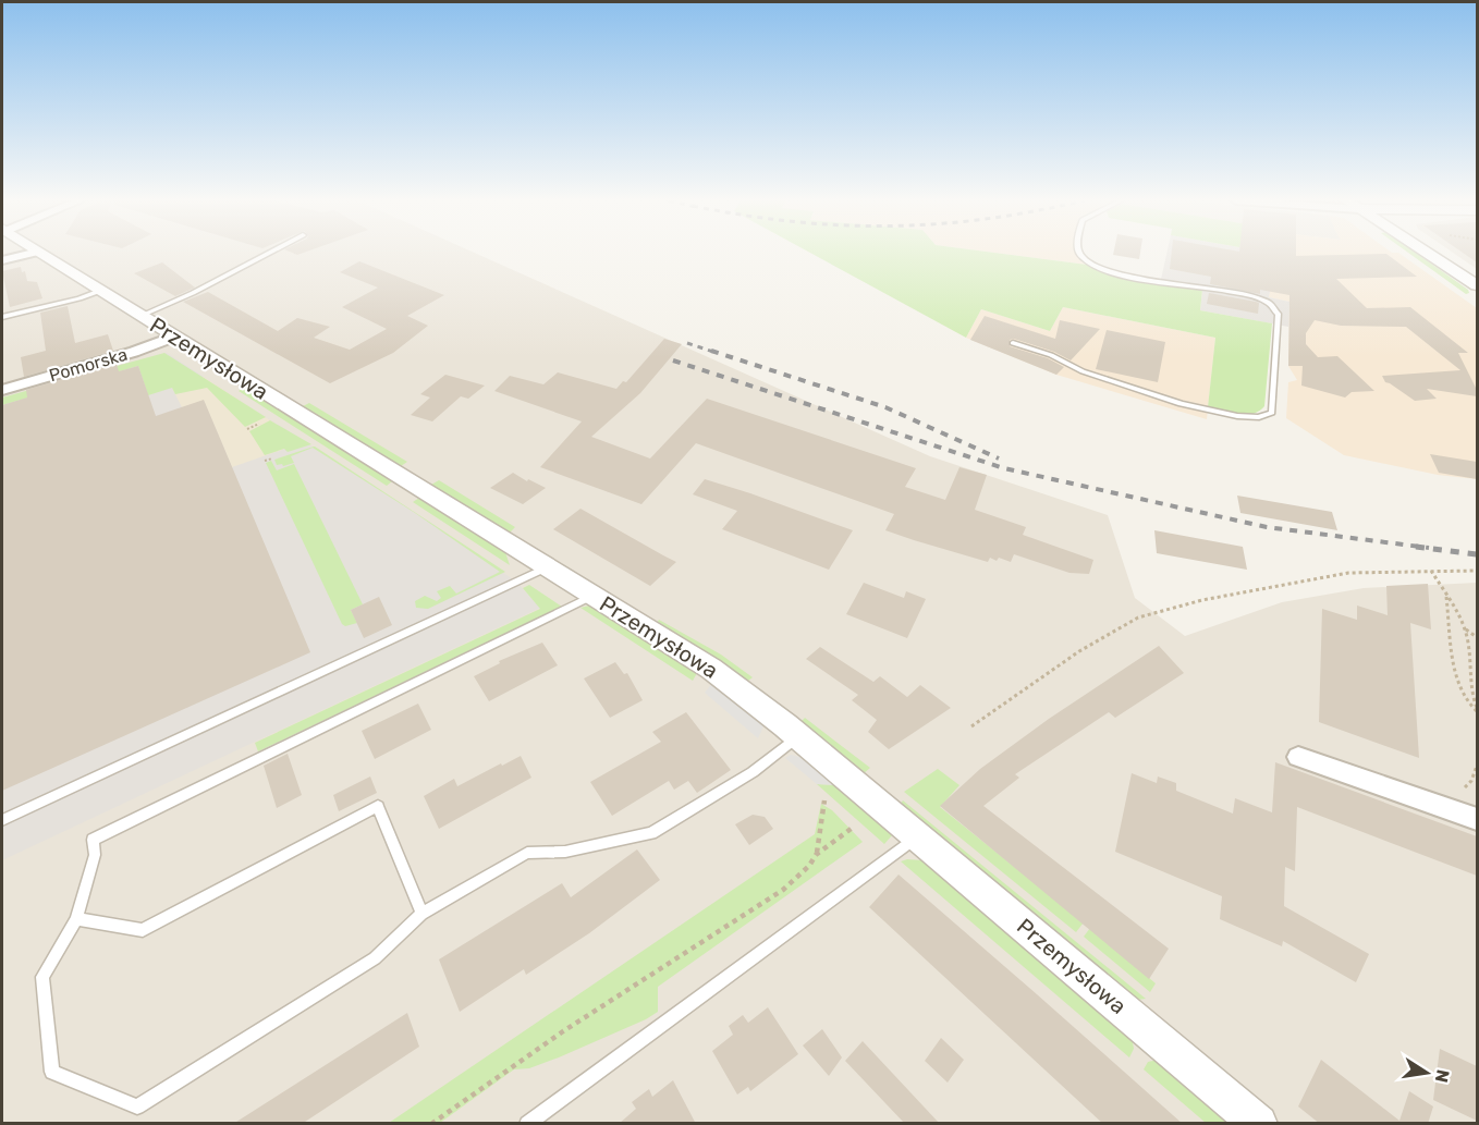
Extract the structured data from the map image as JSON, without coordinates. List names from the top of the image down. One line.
{"streets":{"street":["Przemysłowa","Pomorska"]},"crossings":[["Przemysłowa","Pomorska"]],"north":"right"}
